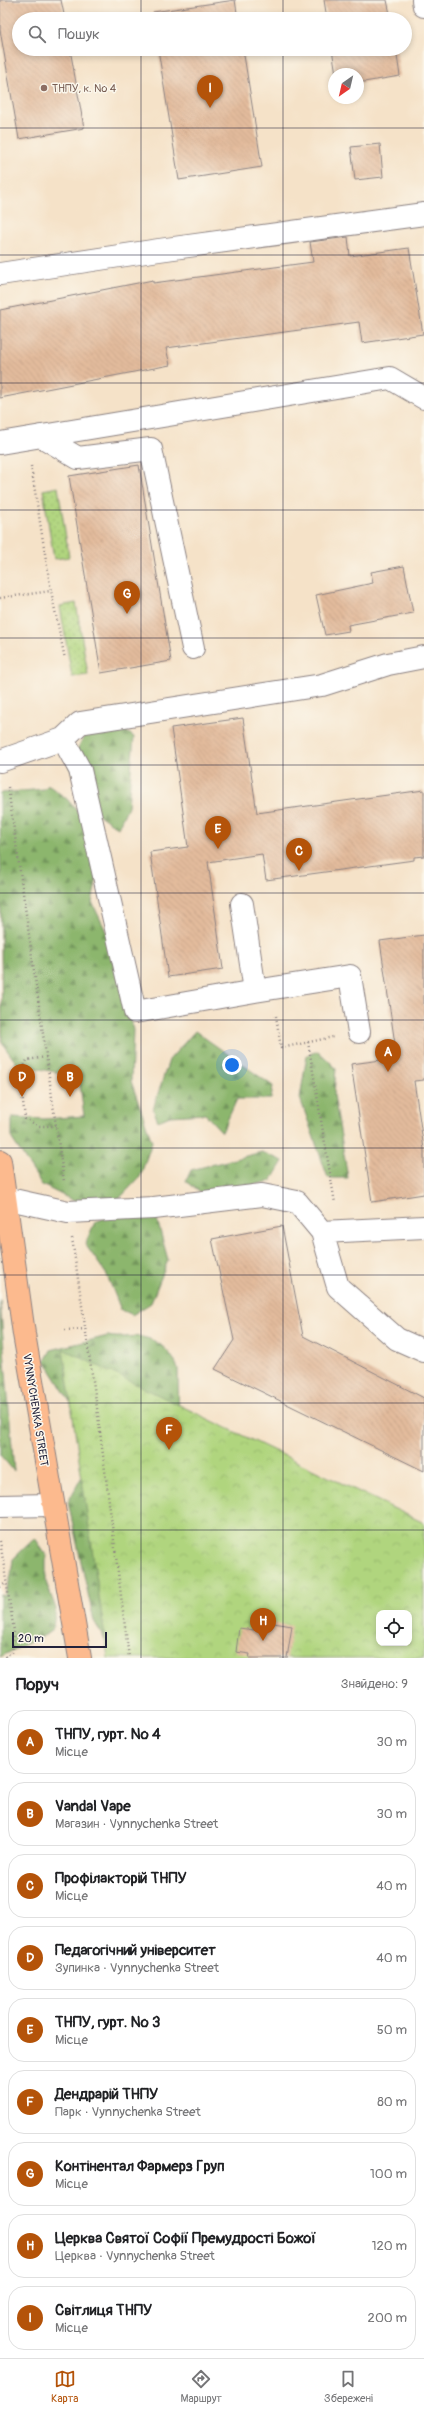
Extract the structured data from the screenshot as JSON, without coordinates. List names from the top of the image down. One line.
{"streets":{"main road":["VYNNYCHENKA STREET"]},"places":["ТНПУ, к. № 4"],"scale_bar":"20 m","north":"bottom left","page":{"search":"Пошук","pins":["I","G","E","C","A","B","D","F","H"],"scale":"20 m","heading":["Поруч","Знайдено: 9"],"list":[{"mark":"A","name":"ТНПУ, гурт. № 4","note":"Місце","value":"30 m"},{"mark":"B","name":"Vandal Vape","note":"Магазин · Vynnychenka Street","value":"30 m"},{"mark":"C","name":"Профілакторій ТНПУ","note":"Місце","value":"40 m"},{"mark":"D","name":"Педагогічний університет","note":"Зупинка · Vynnychenka Street","value":"40 m"},{"mark":"E","name":"ТНПУ, гурт. № 3","note":"Місце","value":"50 m"},{"mark":"F","name":"Дендрарій ТНПУ","note":"Парк · Vynnychenka Street","value":"80 m"},{"mark":"G","name":"Контінентал Фармерз Груп","note":"Місце","value":"100 m"},{"mark":"H","name":"Церква Святої Софії Премудрості Божої","note":"Церква · Vynnychenka Street","value":"120 m"},{"mark":"I","name":"Світлиця ТНПУ","note":"Місце","value":"200 m"}],"nav":["Карта","Маршрут","Збережені"]}}
